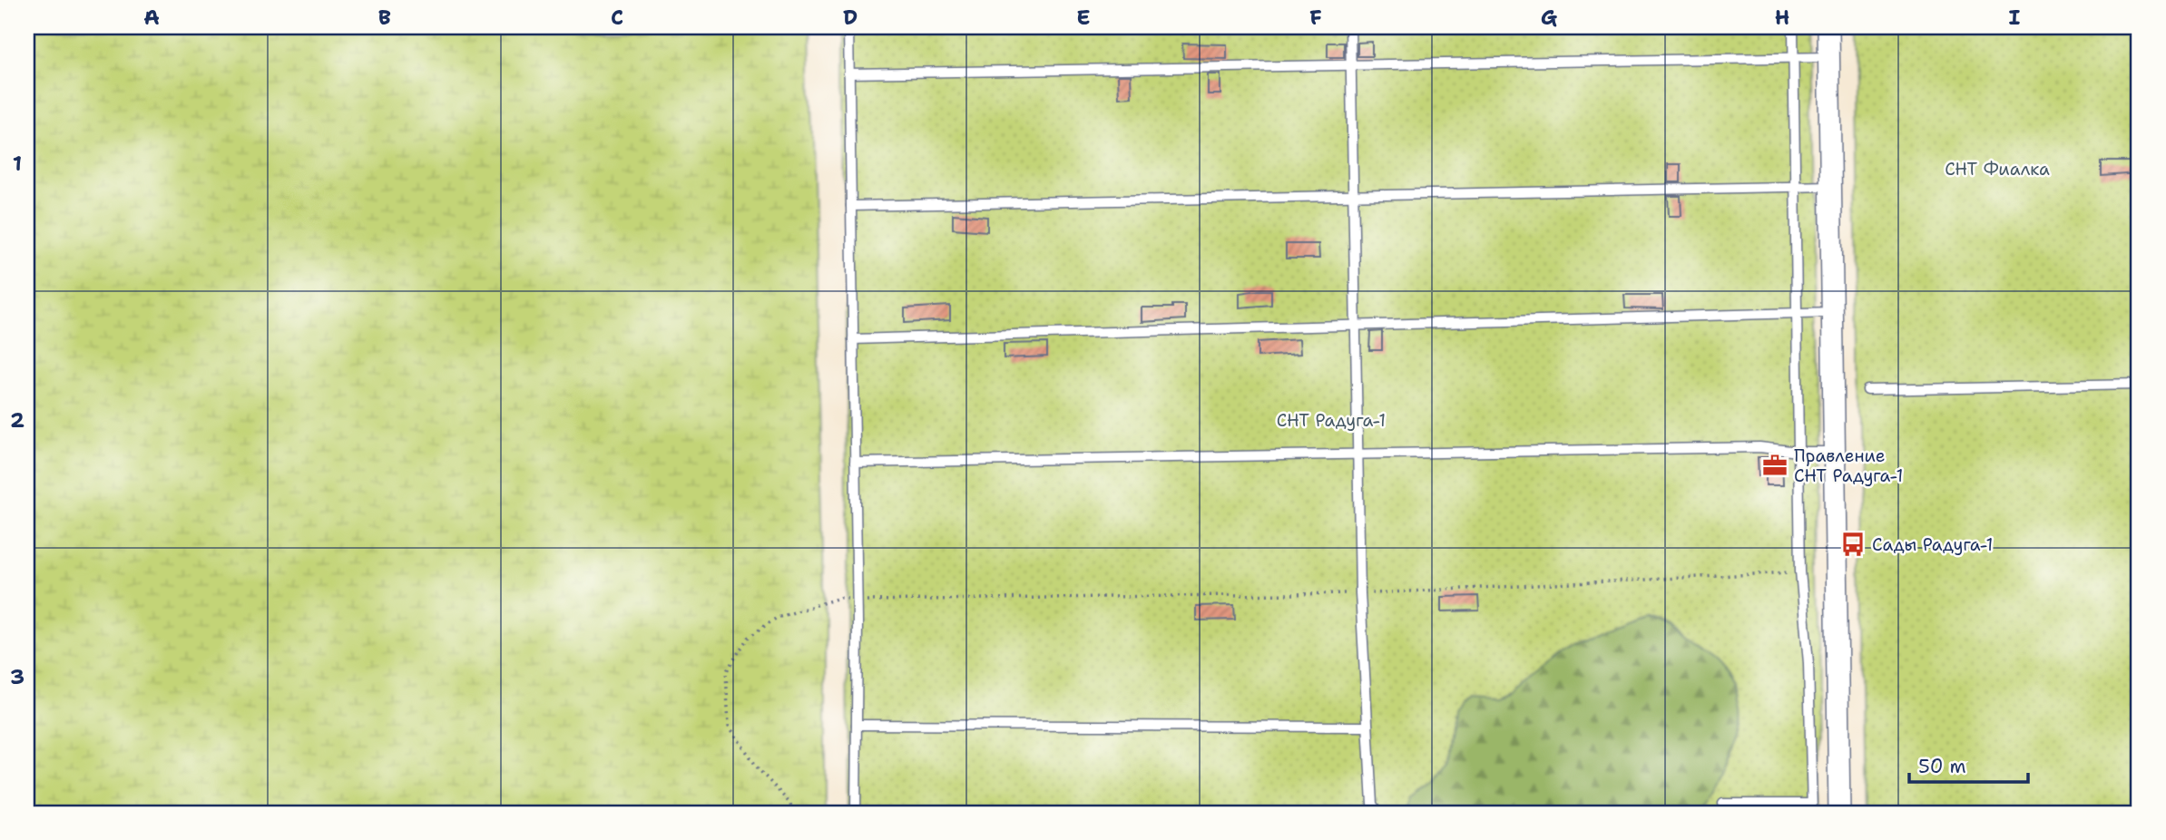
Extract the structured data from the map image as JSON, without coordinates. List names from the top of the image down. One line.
{"parks":["СНТ Фиалка","СНТ Радуга-1"],"places":{"office":["Правление СНТ Радуга-1"],"bus stop":["Сады Радуга-1"]},"scale_bar":"50 m","grid":{"columns":["A","B","C","D","E","F","G","H","I"],"rows":["1","2","3"]}}
